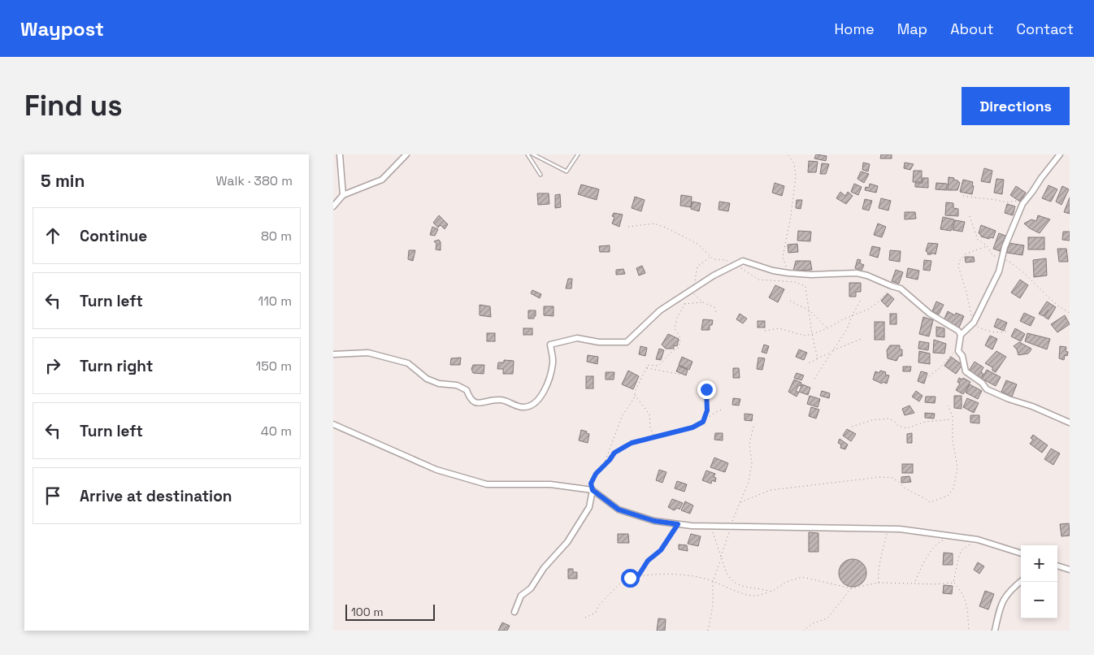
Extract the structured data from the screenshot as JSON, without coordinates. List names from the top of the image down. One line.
{"scale_bar":"100 m","page":{"header":"Waypost","nav":["Home","Map","About","Contact"],"buttons":"Directions","title":"Find us","heading":["5 min","Walk · 380 m"],"list":[["Continue","80 m"],["Turn left","110 m"],["Turn right","150 m"],["Turn left","40 m"],"Arrive at destination"],"map_buttons":["+","−"],"scale":"100 m"}}
